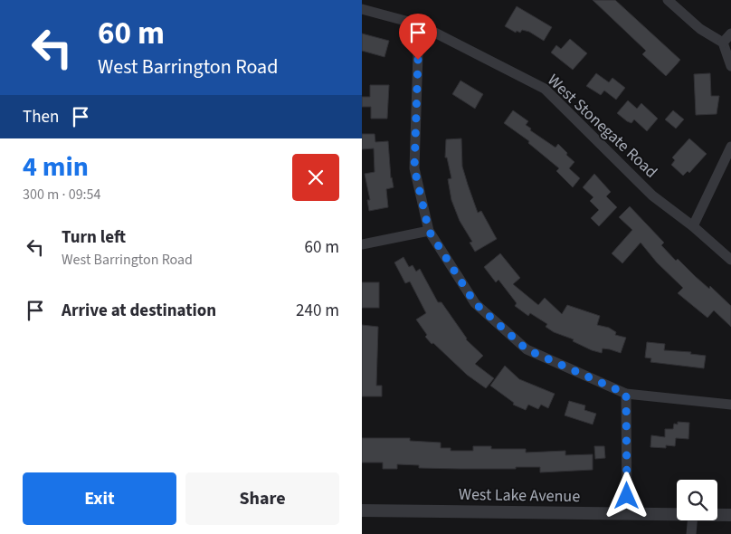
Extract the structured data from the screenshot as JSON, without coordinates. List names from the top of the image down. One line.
{"streets":{"street":["West Stonegate Road","West Lake Avenue"]},"page":{"turn":["60 m","West Barrington Road"],"then":"Then","heading":["4 min","300 m · 09:54"],"list":[{"name":"Turn left","note":"West Barrington Road","value":"60 m"},{"name":"Arrive at destination","value":"240 m"}],"buttons":["Exit","Share"]}}
